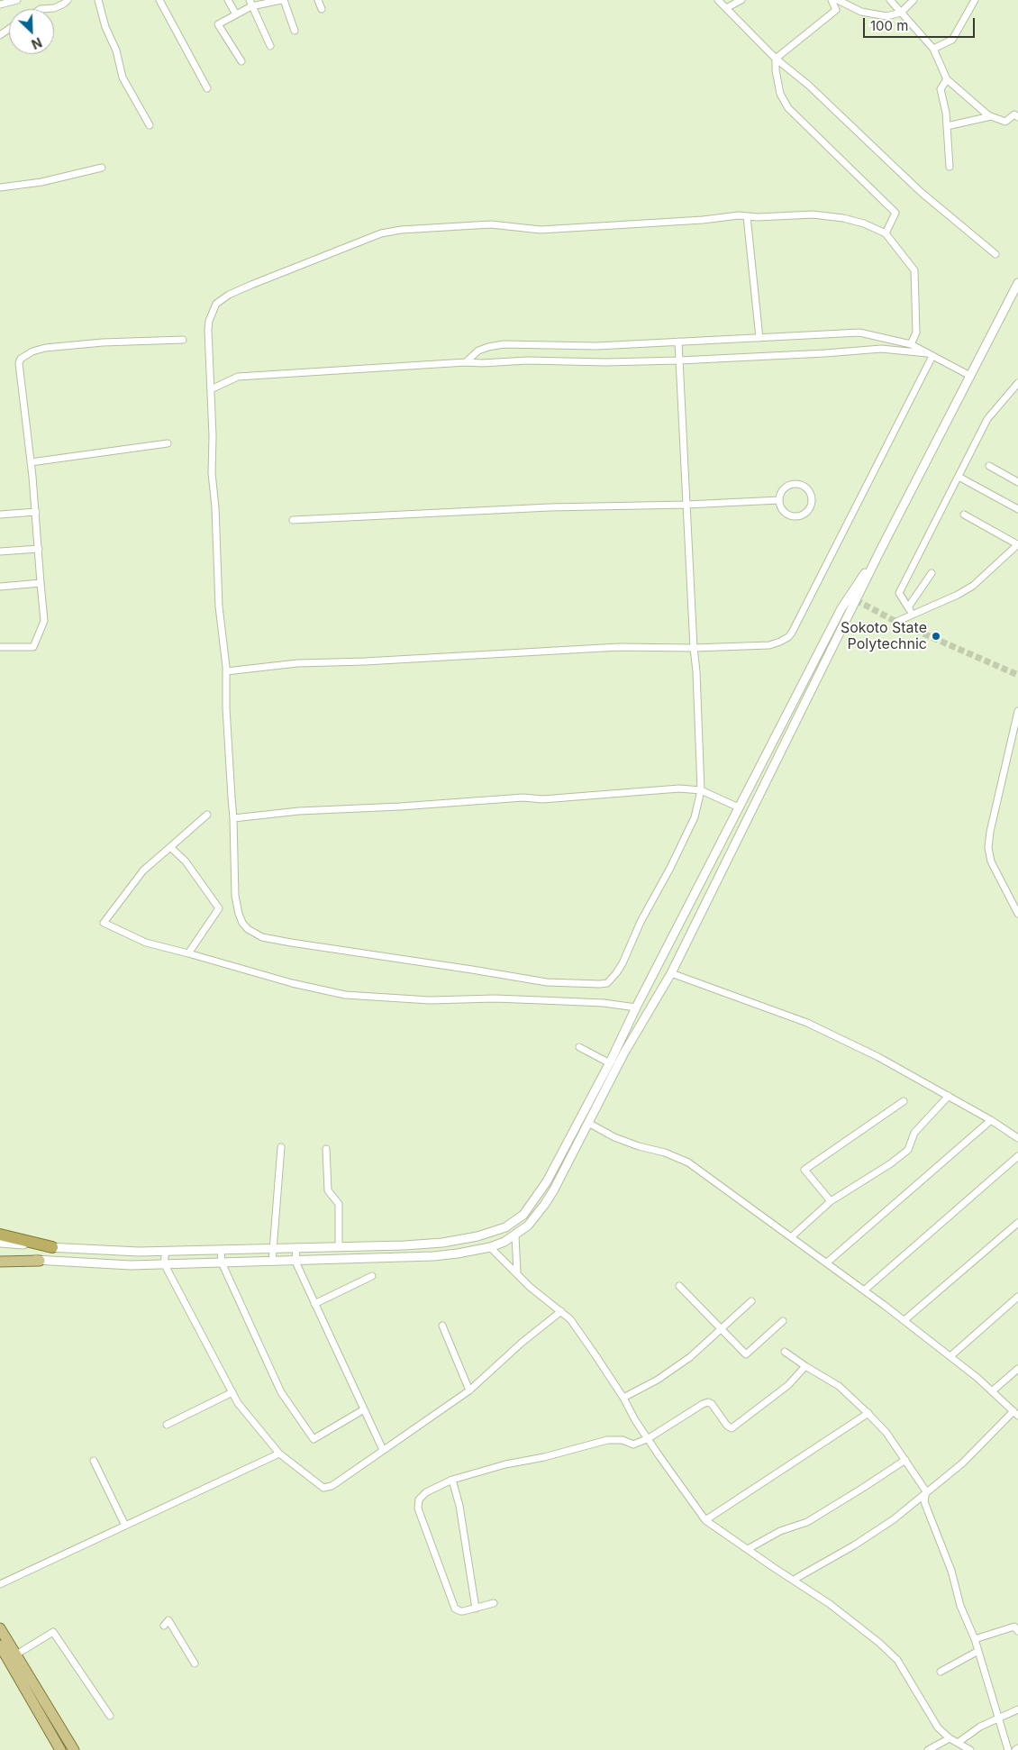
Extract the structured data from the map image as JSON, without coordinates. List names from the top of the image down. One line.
{"places":["Sokoto State Polytechnic"],"scale_bar":"100 m","north":"bottom right"}
